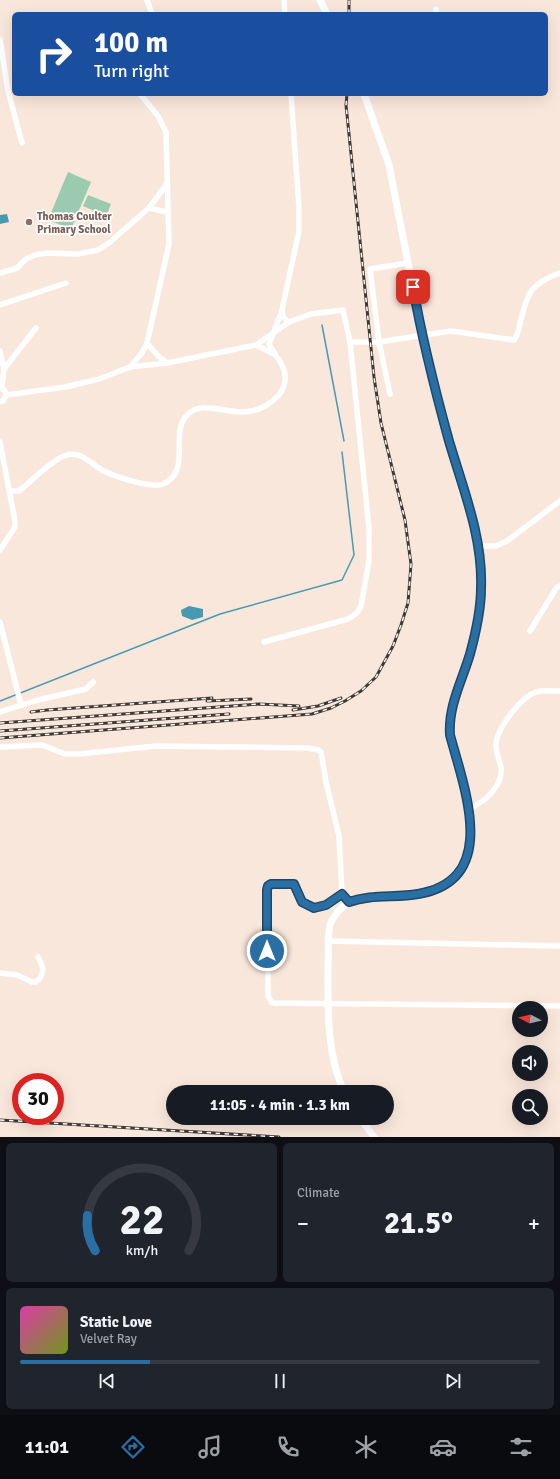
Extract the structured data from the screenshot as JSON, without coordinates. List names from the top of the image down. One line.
{"places":["Thomas Coulter Primary School"],"north":"left","page":{"turn":["100 m","Turn right"],"limit":"30","trip":"11:05 · 4 min · 1.3 km","tile":"Climate","heat":["−","21.5°","+"],"song":["Static Love","Velvet Ray"],"tabs":"11:01","gauge":["22","km/h"]}}
